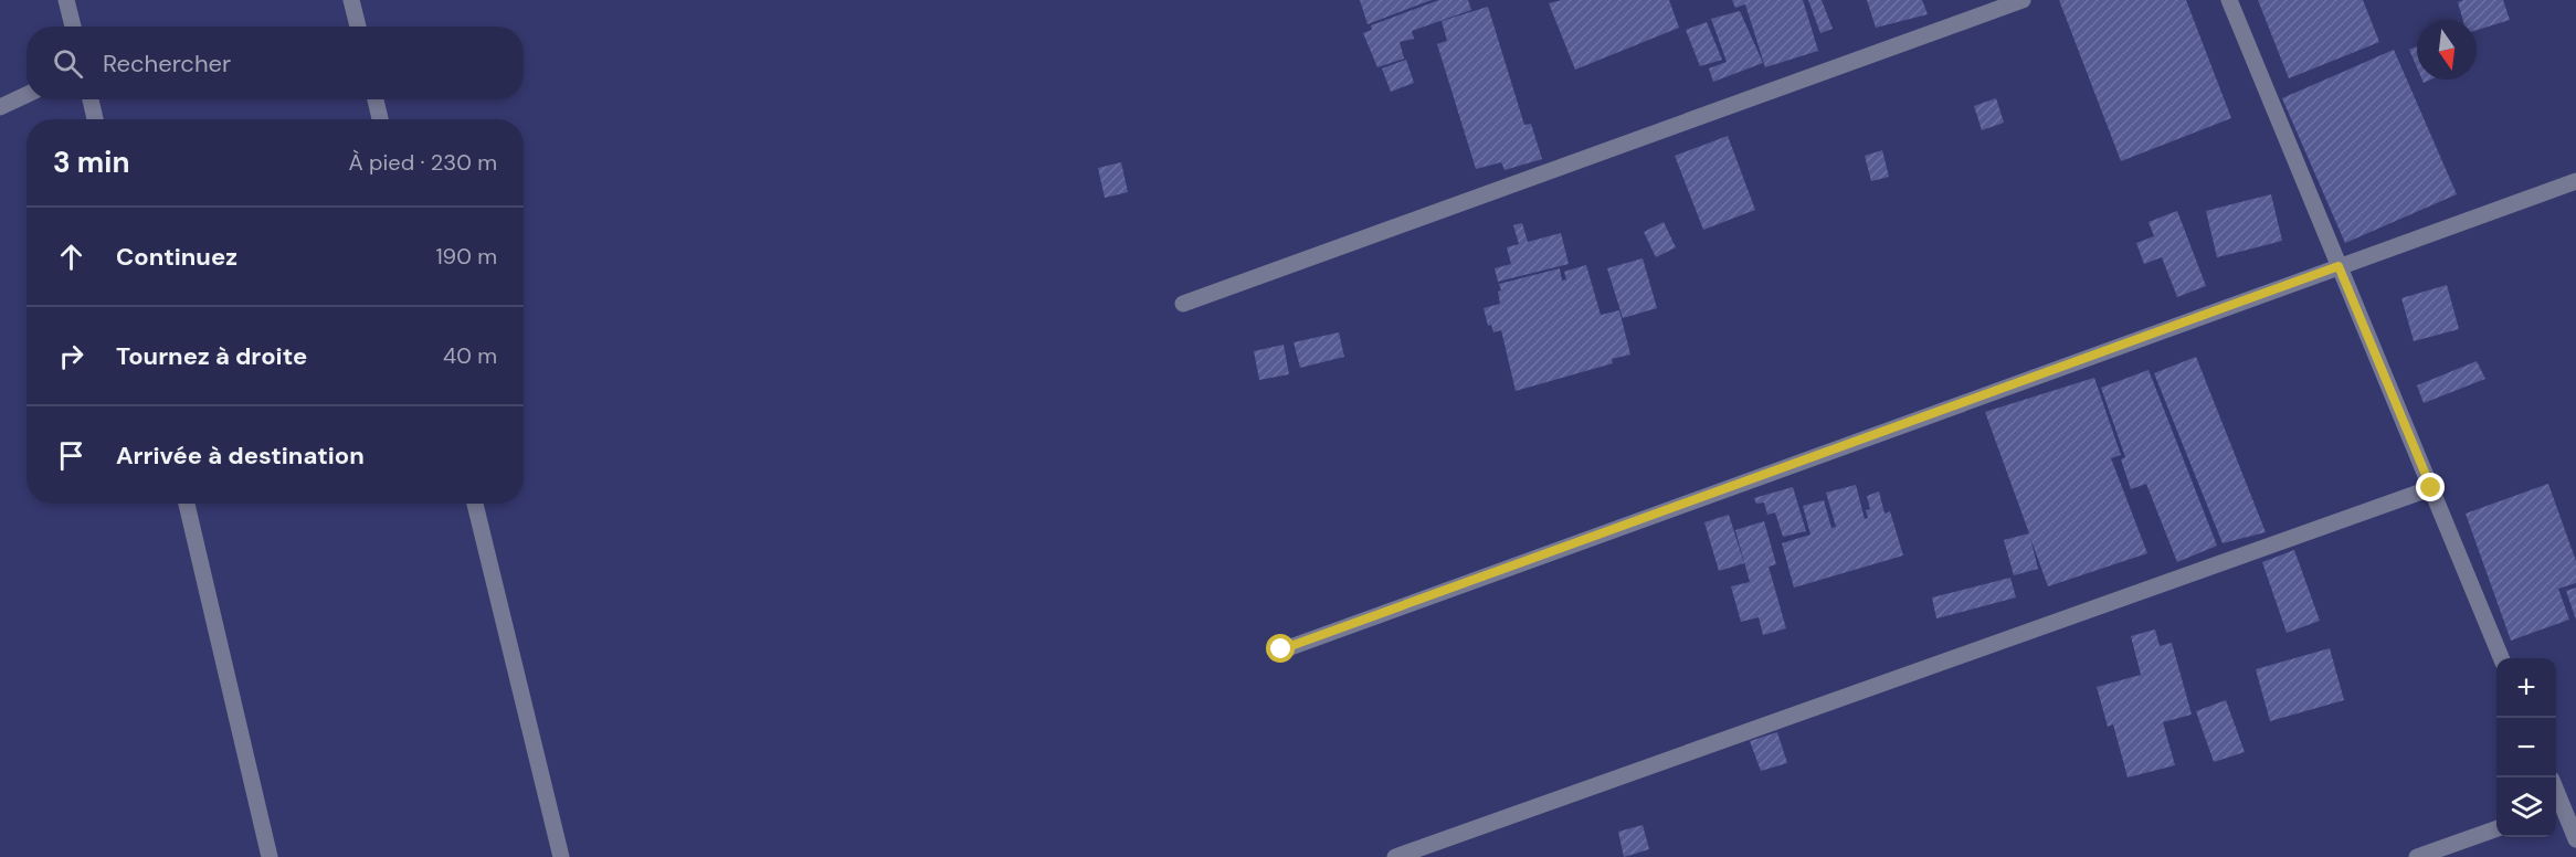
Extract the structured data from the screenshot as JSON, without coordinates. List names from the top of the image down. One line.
{"north":"bottom","page":{"search":"Rechercher","heading":["3 min","À pied · 230 m"],"list":[["Continuez","190 m"],["Tournez à droite","40 m"],"Arrivée à destination"],"map_buttons":["+","−"]}}
